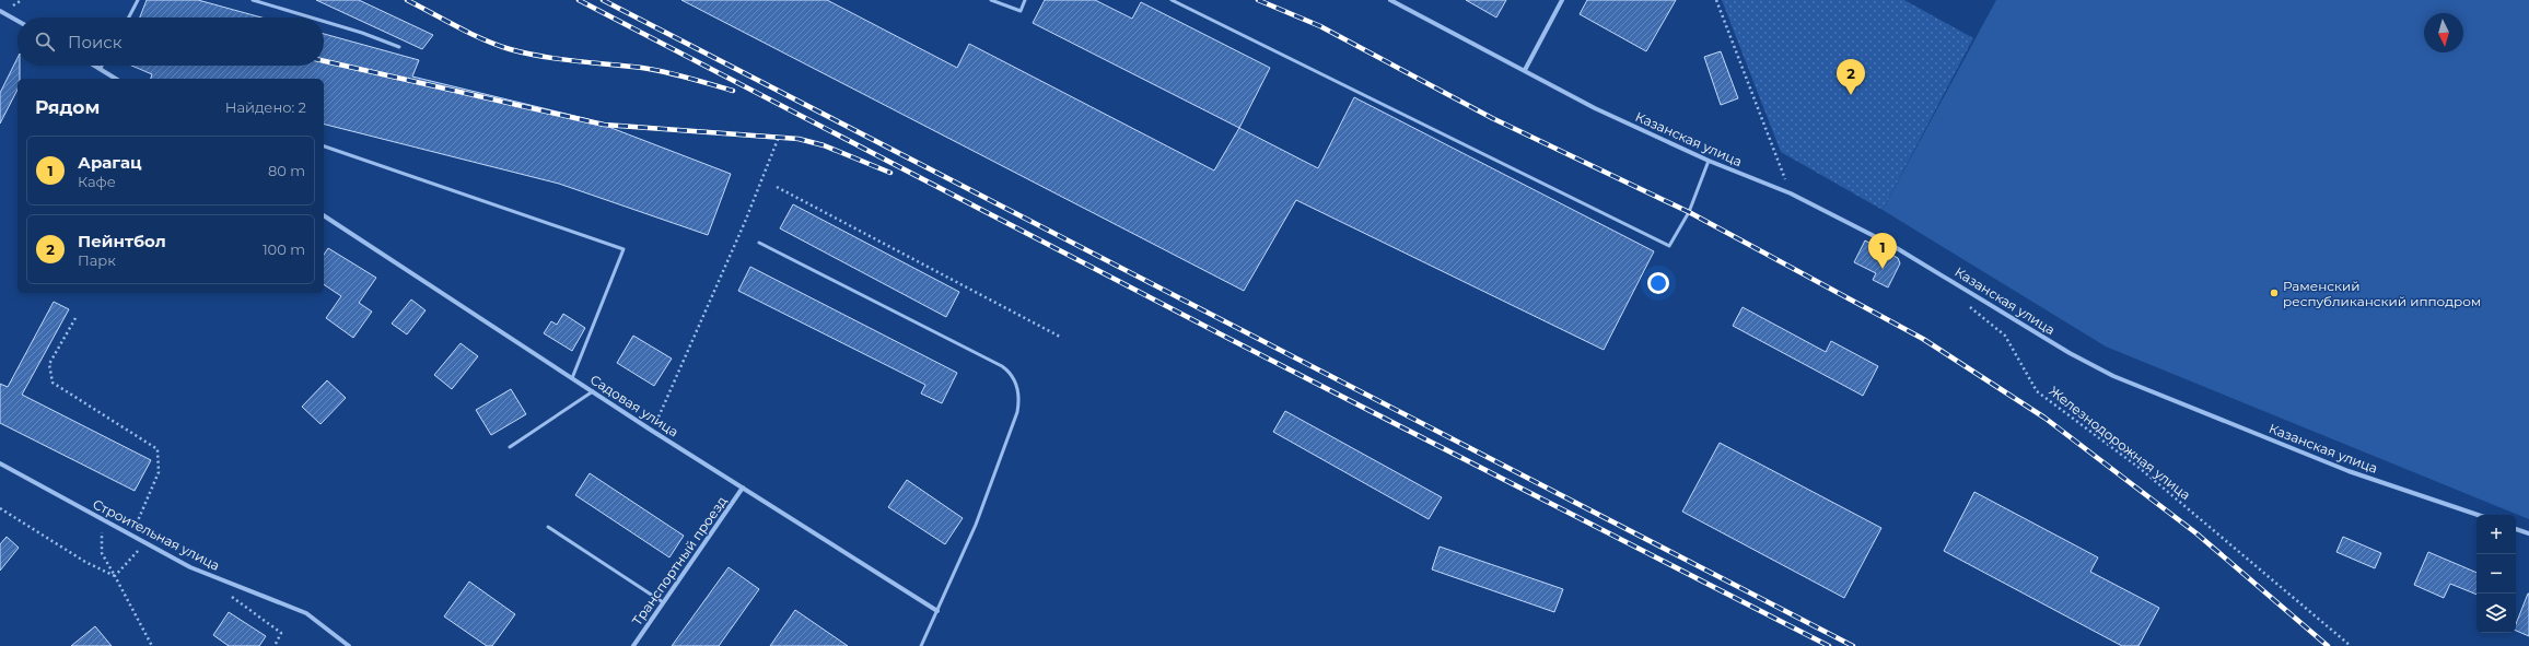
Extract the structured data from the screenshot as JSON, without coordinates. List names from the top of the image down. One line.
{"streets":{"street":["Казанская улица","Садовая улица","Строительная улица","Транспортный проезд"],"path":["Железнодорожная улица"]},"crossings":[["Садовая улица","Транспортный проезд"]],"places":["Раменский республиканский ипподром"],"north":"bottom","page":{"search":"Поиск","pins":["2","1"],"heading":["Рядом","Найдено: 2"],"list":[{"mark":"1","name":"Арагац","note":"Кафе","value":"80 m"},{"mark":"2","name":"Пейнтбол","note":"Парк","value":"100 m"}],"map_buttons":["+","−"]}}
